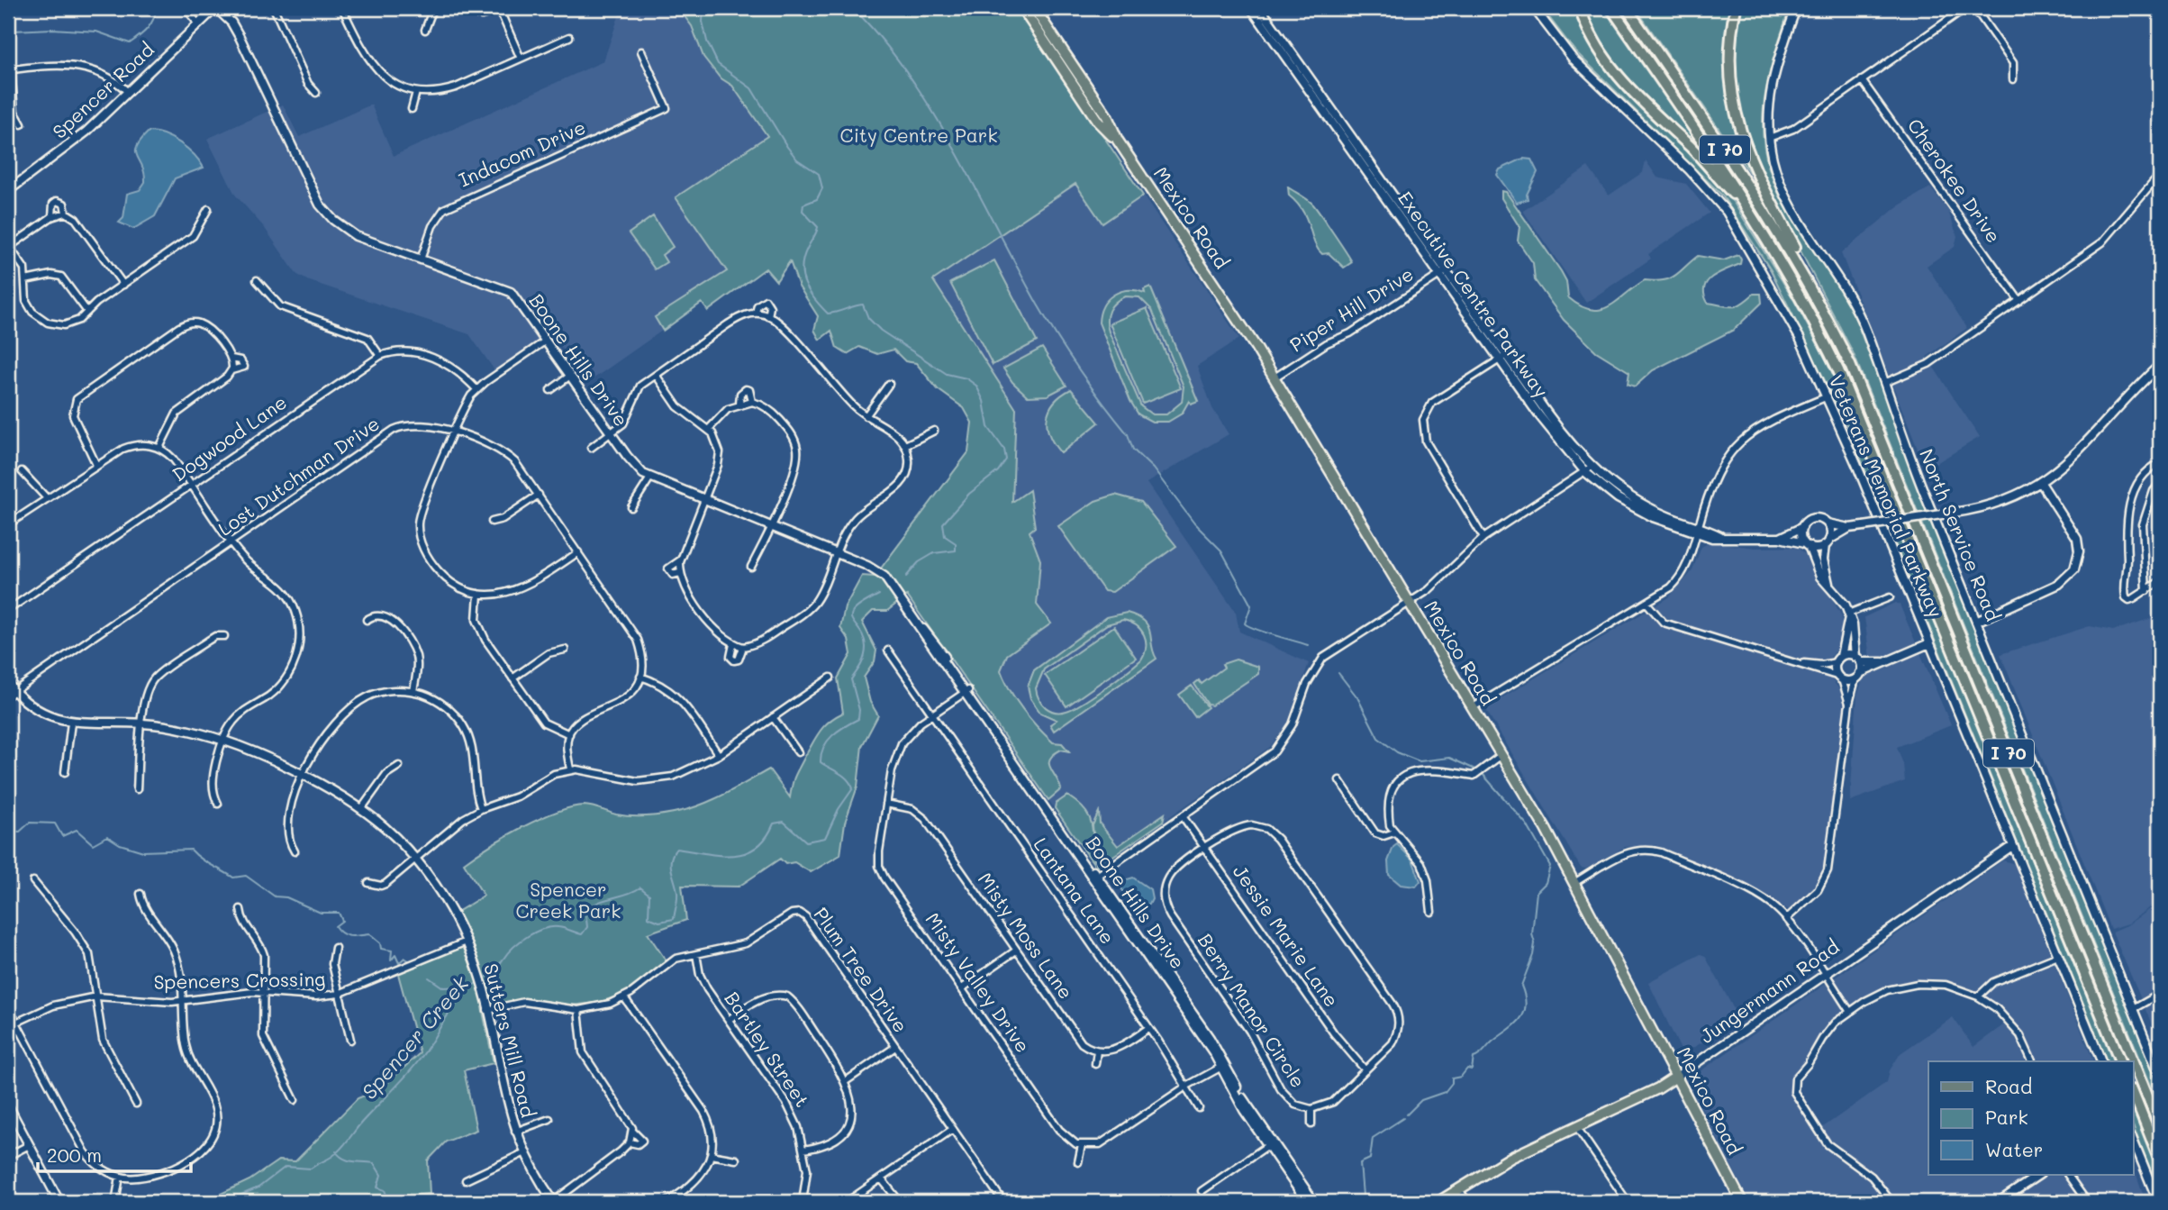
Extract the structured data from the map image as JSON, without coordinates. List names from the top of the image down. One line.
{"streets":{"highway":["I 70"],"main road":["Mexico Road","Jungermann Road"],"street":["Spencer Road","Indacom Drive","Cherokee Drive","Executive Centre Parkway","Piper Hill Drive","Boone Hills Drive","Dogwood Lane","Lost Dutchman Drive","Veterans Memorial Parkway","North Service Road","Lantana Lane","Misty Moss Lane","Jessie Marie Lane","Plum Tree Drive","Spencers Crossing","Misty Valley Drive","Berry Manor Circle","Sutters Mill Road","Bartley Street"]},"crossings":[["Spencer Road","Boone Hills Drive"],["Indacom Drive","Boone Hills Drive"],["Mexico Road","Piper Hill Drive"],["Mexico Road","Jungermann Road"],["Executive Centre Parkway","Piper Hill Drive"],["Boone Hills Drive","Misty Valley Drive"],["Lost Dutchman Drive","Sutters Mill Road"],["Veterans Memorial Parkway","Jungermann Road"],["Lantana Lane","Misty Valley Drive"],["Misty Moss Lane","Misty Valley Drive"],["Jessie Marie Lane","Berry Manor Circle"],["Plum Tree Drive","Sutters Mill Road"],["Plum Tree Drive","Bartley Street"],["Spencers Crossing","Sutters Mill Road"]],"water":["Spencer Creek"],"parks":["City Centre Park","Spencer Creek Park"],"legend":["Road","Park","Water"],"scale_bar":"200 m"}
